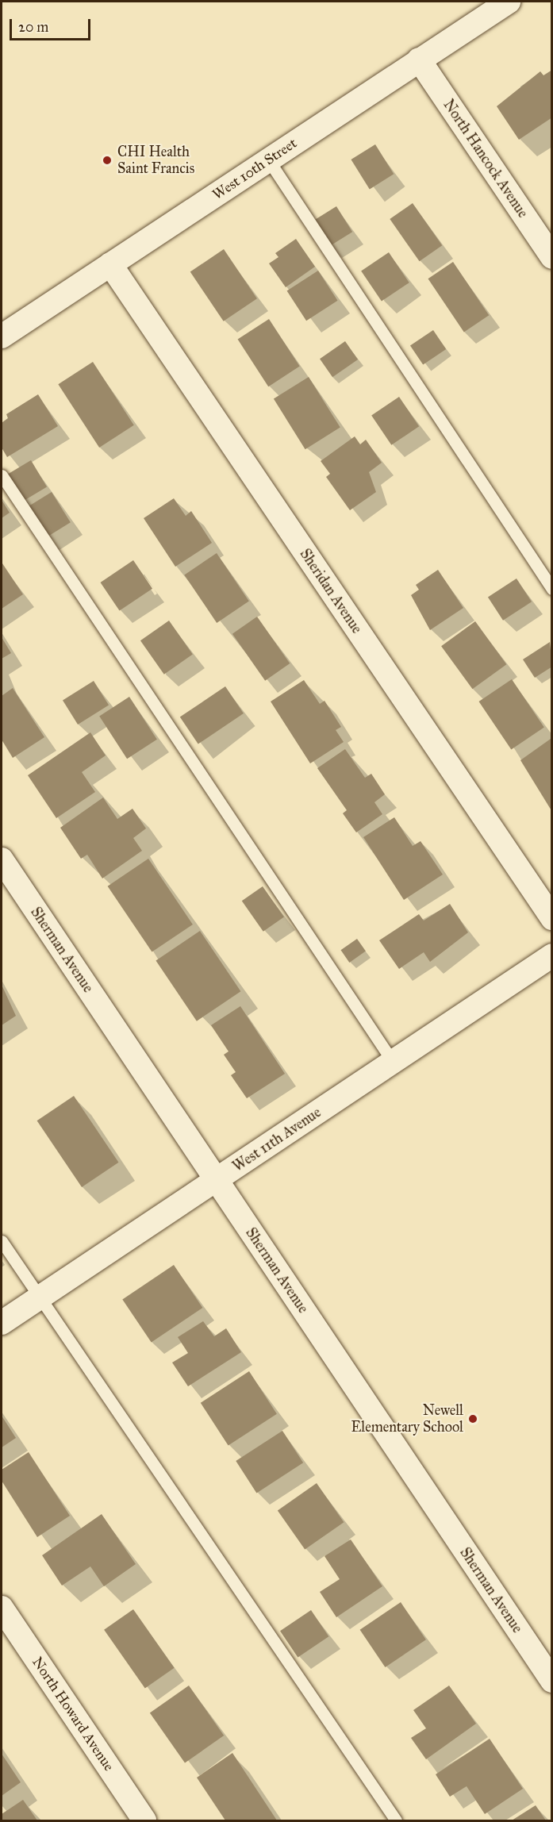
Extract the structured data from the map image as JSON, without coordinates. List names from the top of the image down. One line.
{"streets":{"street":["North Hancock Avenue","West 10th Street","Sheridan Avenue","Sherman Avenue","West 11th Avenue","North Howard Avenue"]},"crossings":[["North Hancock Avenue","West 10th Street"],["West 10th Street","Sheridan Avenue"],["Sherman Avenue","West 11th Avenue"]],"places":["CHI Health Saint Francis","Newell Elementary School"],"scale_bar":"20 m"}
